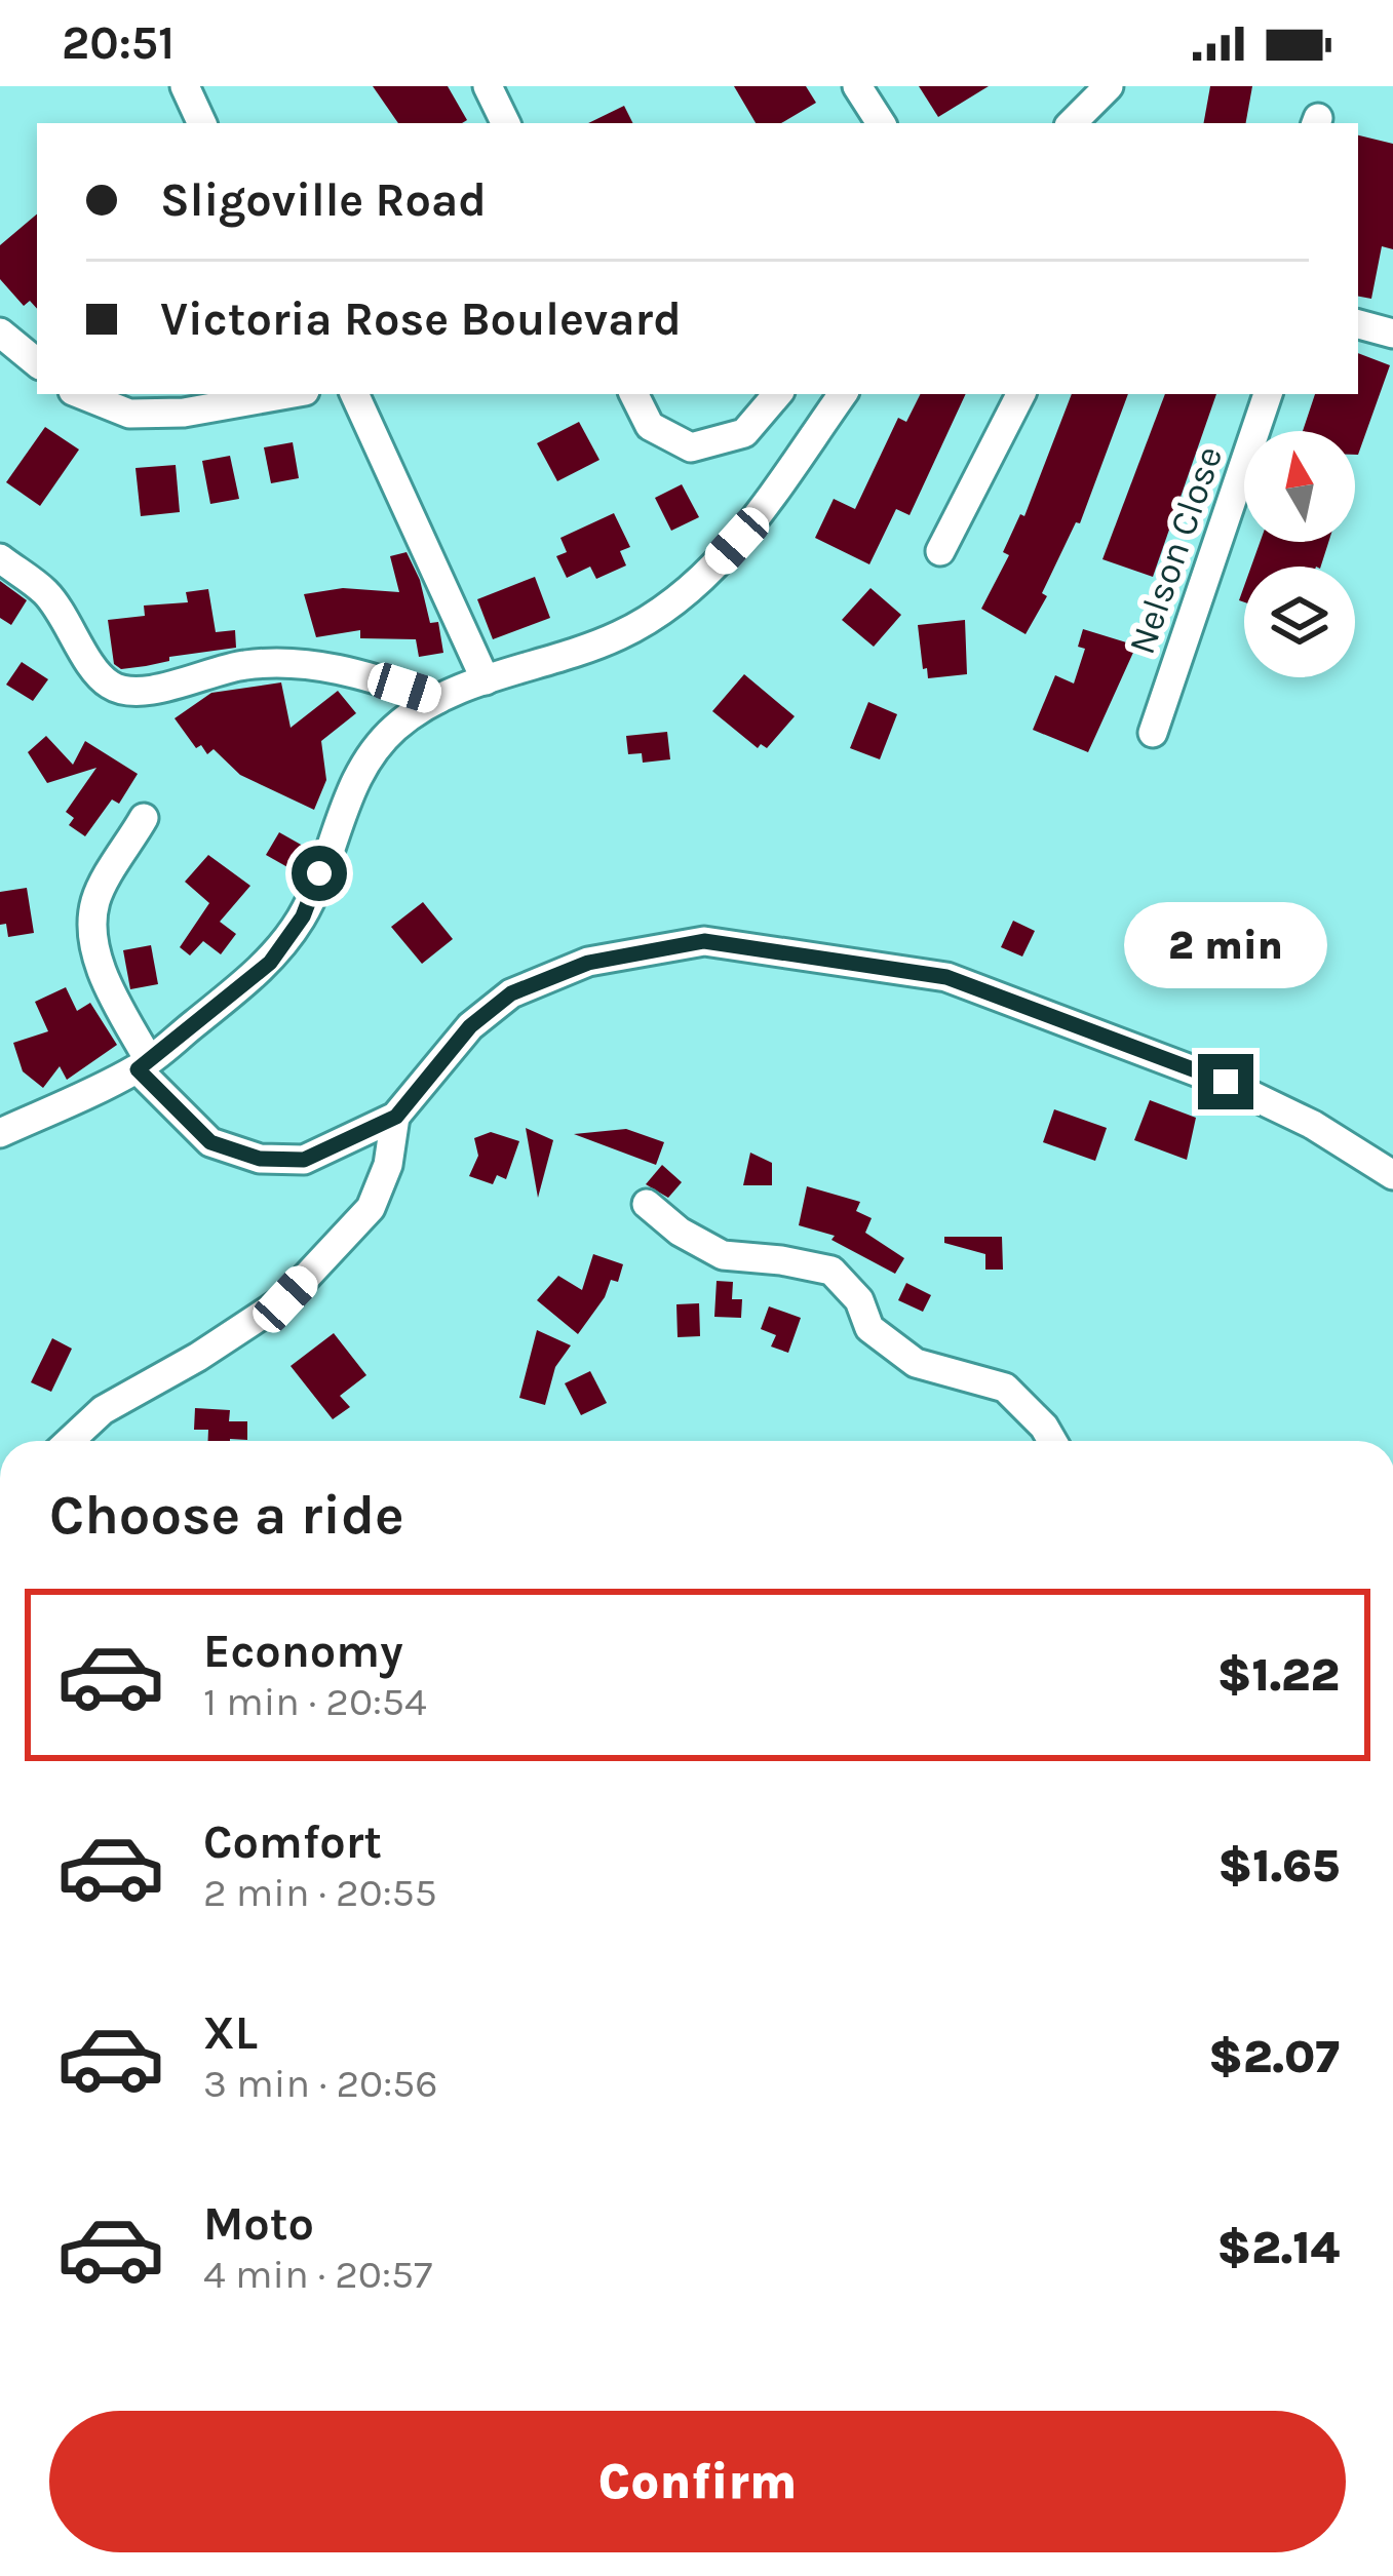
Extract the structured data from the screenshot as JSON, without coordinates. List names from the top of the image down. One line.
{"streets":{"street":["Nelson Close"]},"north":"top","page":{"status":"20:51","banner":["Sligoville Road","Victoria Rose Boulevard"],"bubble":"2 min","heading":"Choose a ride","list":[{"name":"Economy","note":"1 min · 20:54","value":"$1.22"},{"name":"Comfort","note":"2 min · 20:55","value":"$1.65"},{"name":"XL","note":"3 min · 20:56","value":"$2.07"},{"name":"Moto","note":"4 min · 20:57","value":"$2.14"}],"buttons":"Confirm"}}
